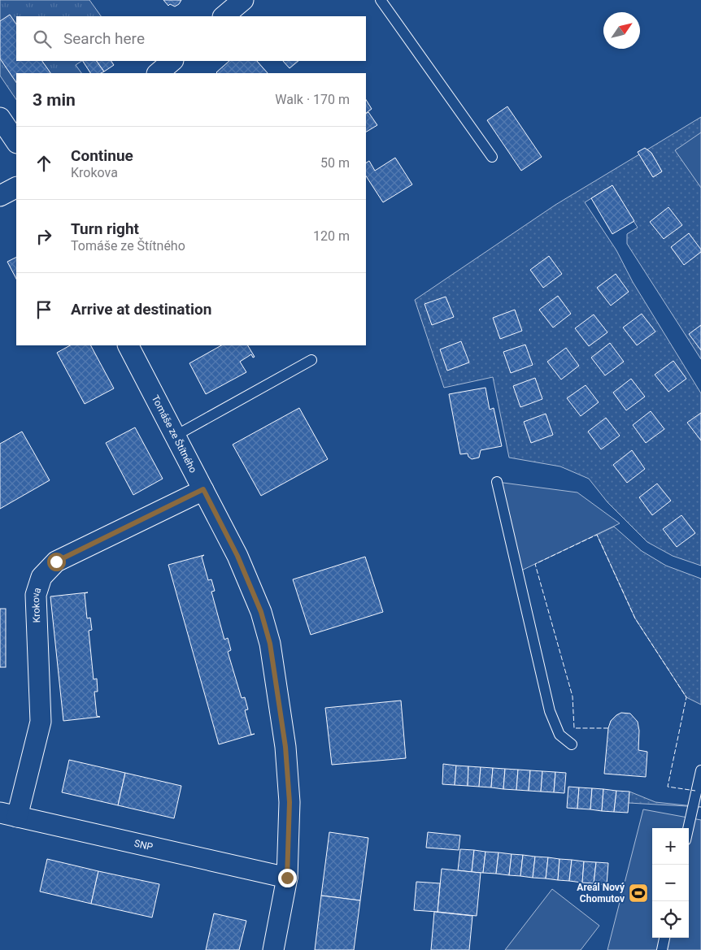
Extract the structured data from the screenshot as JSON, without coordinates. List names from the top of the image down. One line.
{"streets":{"street":["Tomáše ze Štítného","Krokova","SNP"]},"crossings":[["Tomáše ze Štítného","Krokova"],["Tomáše ze Štítného","SNP"],["Krokova","SNP"]],"places":{"sports":["Areál Nový Chomutov"]},"north":"top right","page":{"search":"Search here","heading":["3 min","Walk · 170 m"],"list":[["Continue","Krokova","50 m"],["Turn right","Tomáše ze Štítného","120 m"],"Arrive at destination"],"map_buttons":["+","−"]}}
